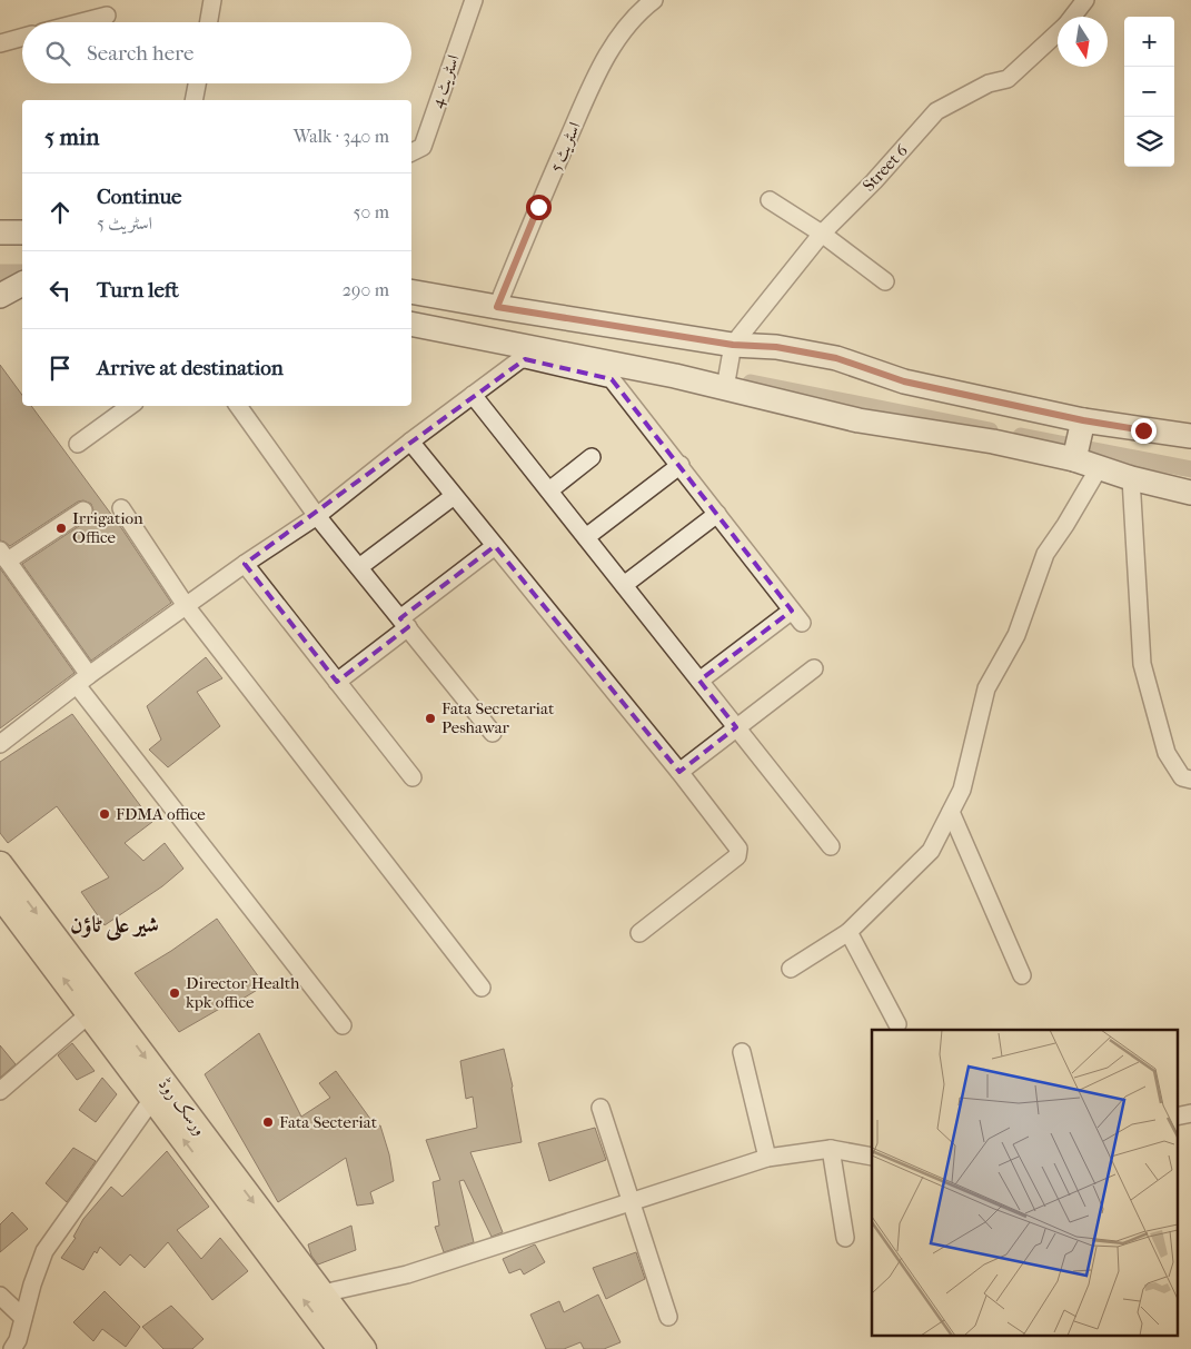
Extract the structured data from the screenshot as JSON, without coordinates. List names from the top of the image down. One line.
{"streets":{"main road":["ورسک روڈ"],"street":["اسٹریٹ 4","اسٹریٹ 5","Street 6"]},"districts":["شیر علی ٹاؤن"],"places":["Irrigation Office","Fata Secretariat Peshawar","FDMA office","Director Health kpk office","Fata Secteriat"],"north":"bottom","page":{"map_buttons":["+","−"],"search":"Search here","heading":["5 min","Walk · 340 m"],"list":[["Continue","اسٹریٹ 5","50 m"],["Turn left","290 m"],"Arrive at destination"]}}
